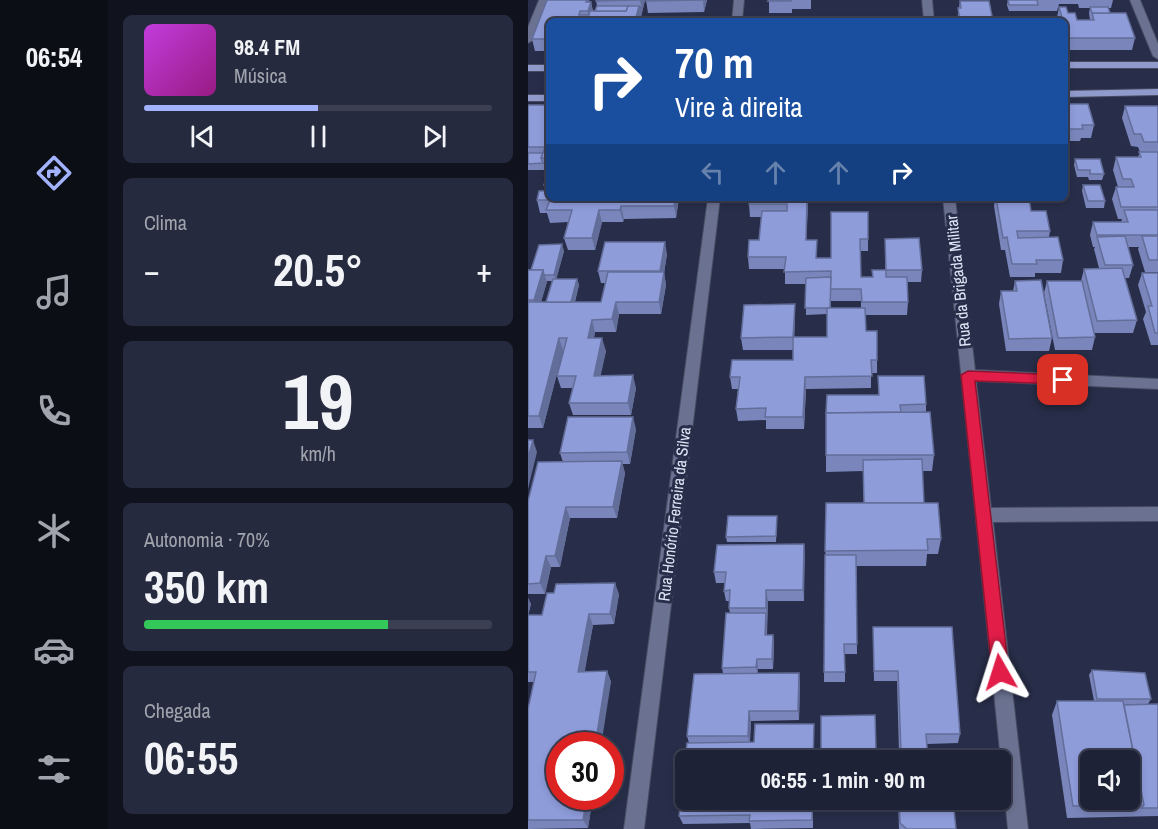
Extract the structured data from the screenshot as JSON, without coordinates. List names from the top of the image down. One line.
{"streets":{"street":["Rua da Brigada Militar","Rua Honório Ferreira da Silva"]},"page":{"tabs":"06:54","turn":["70 m","Vire à direita"],"song":["98.4 FM","Música"],"tile":["Clima",["19","km/h"],["Autonomia · 70%","350 km"],["Chegada","06:55"]],"heat":["−","20.5°","+"],"limit":"30","trip":"06:55 · 1 min · 90 m"}}
